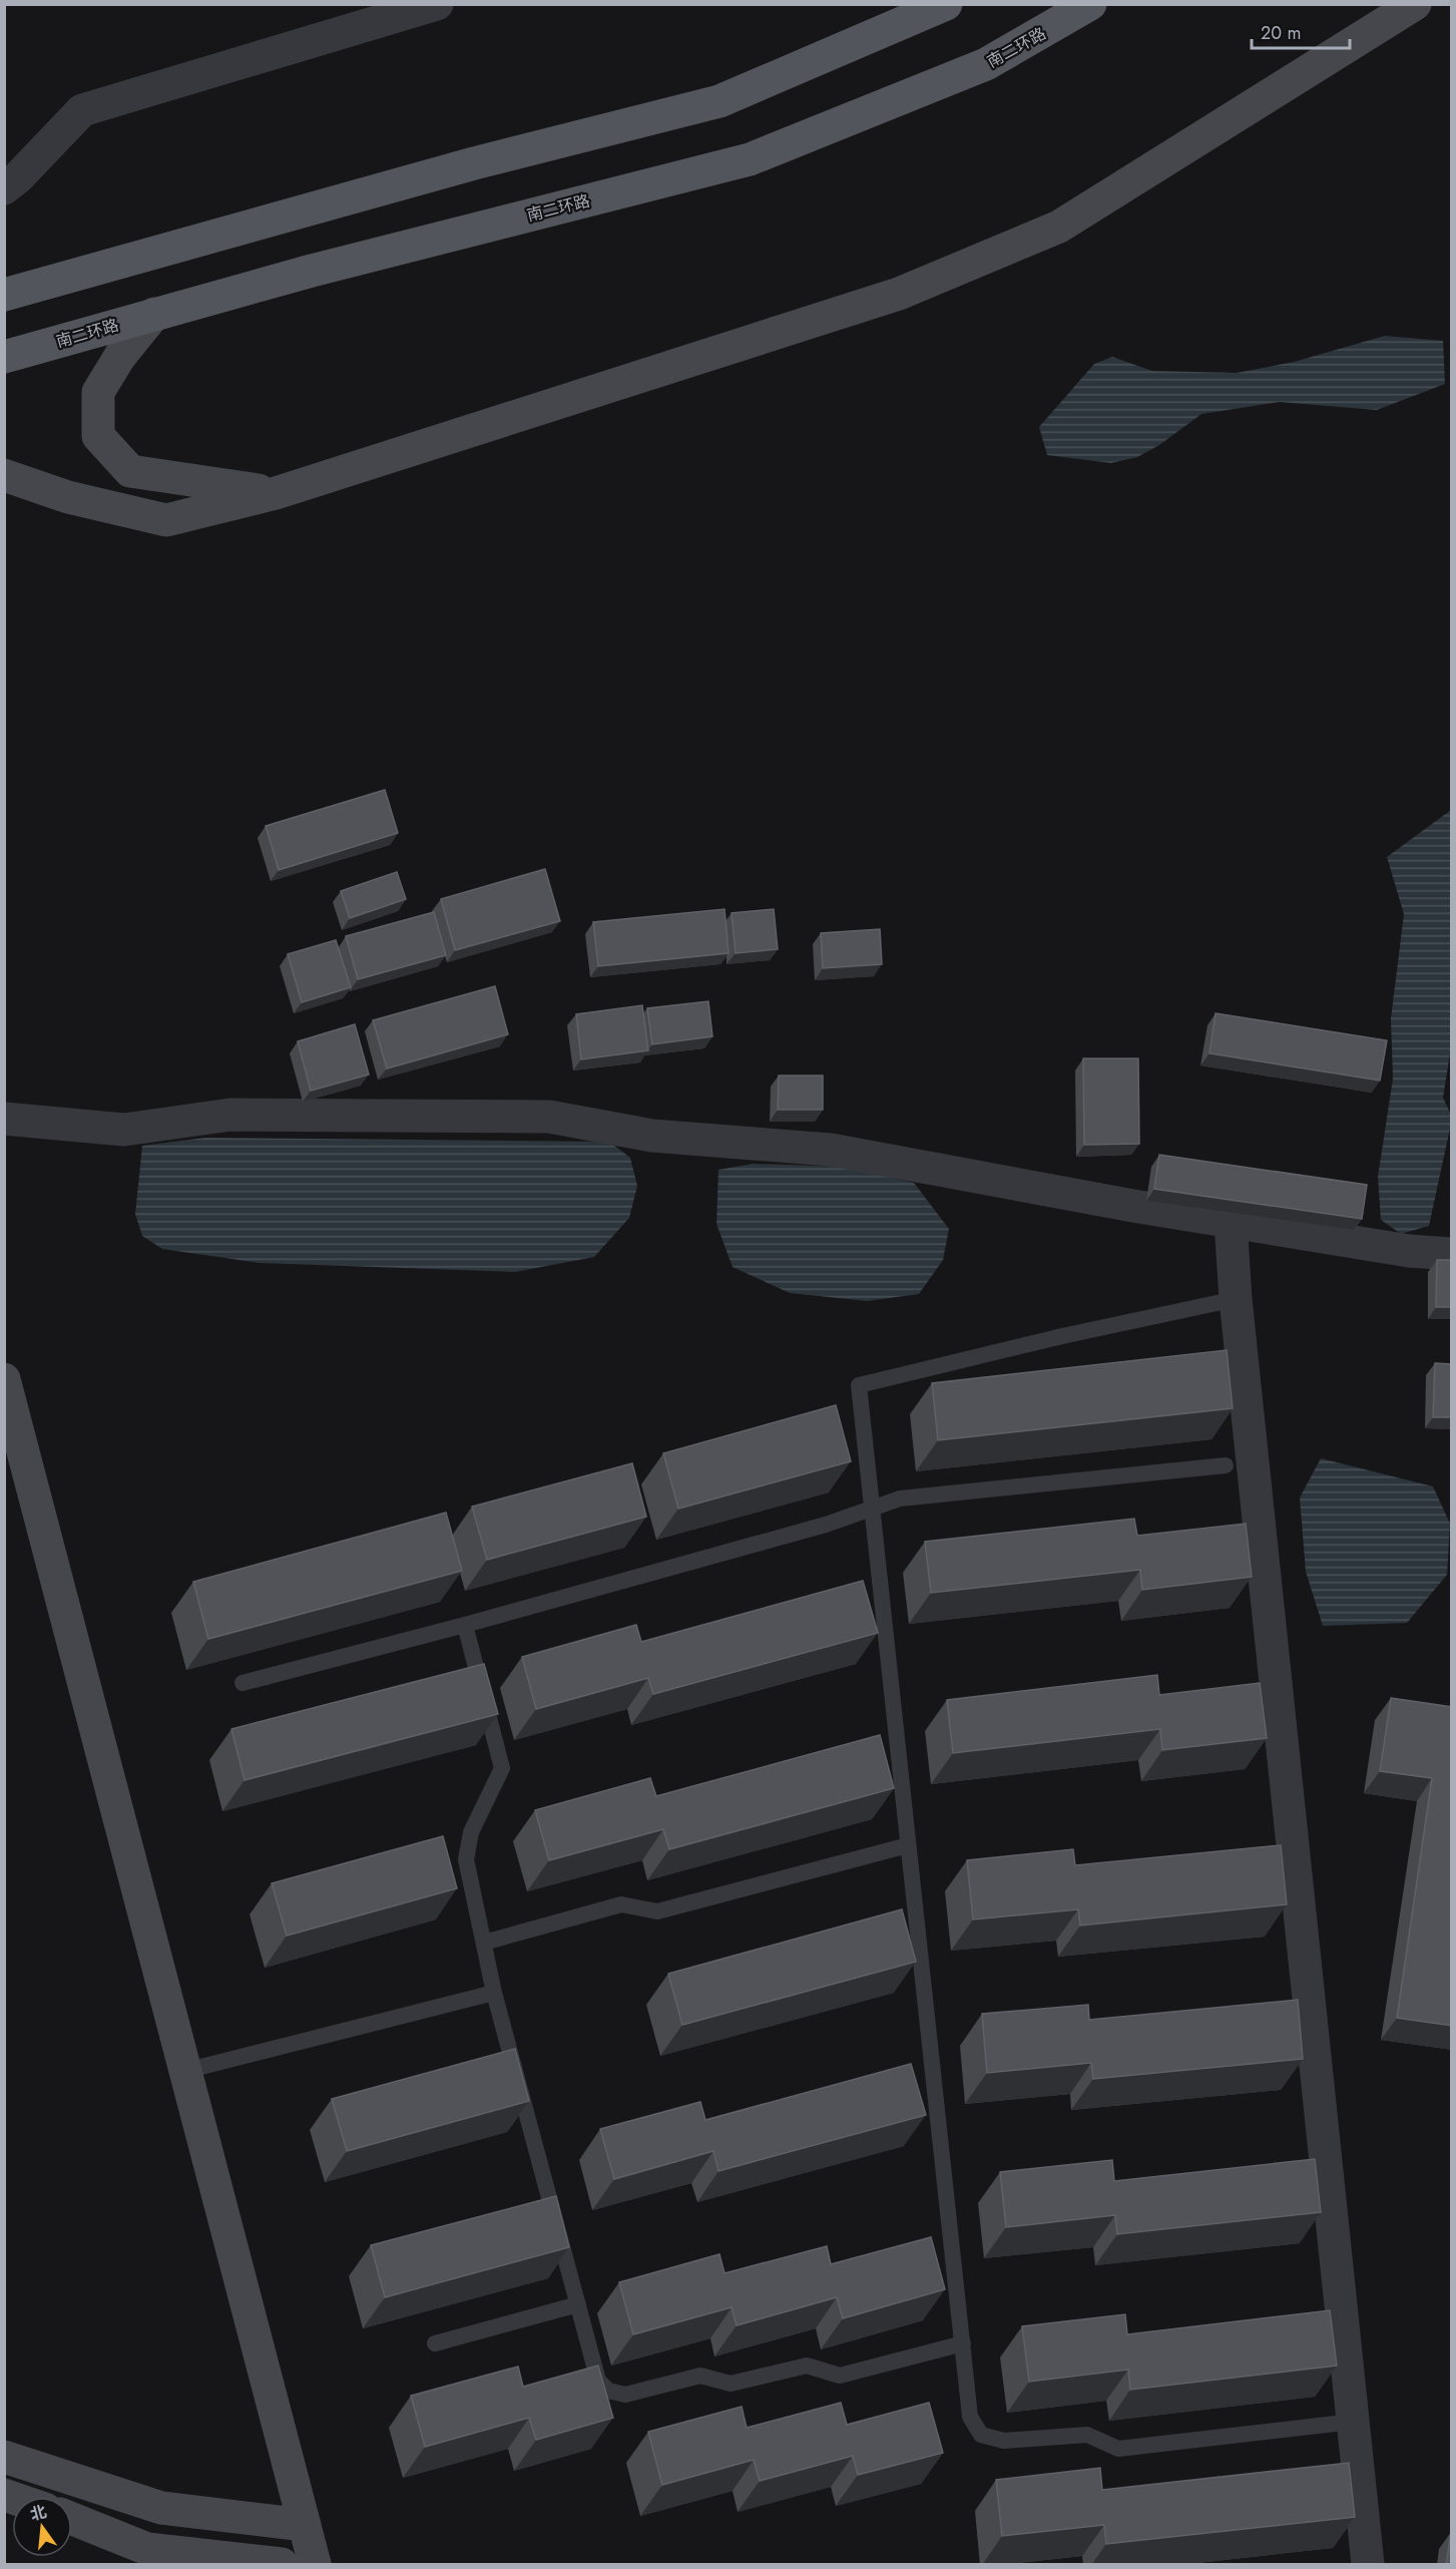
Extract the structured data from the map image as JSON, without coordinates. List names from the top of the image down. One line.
{"streets":{"main road":["南二环路"]},"scale_bar":"20 m","north":"top"}
